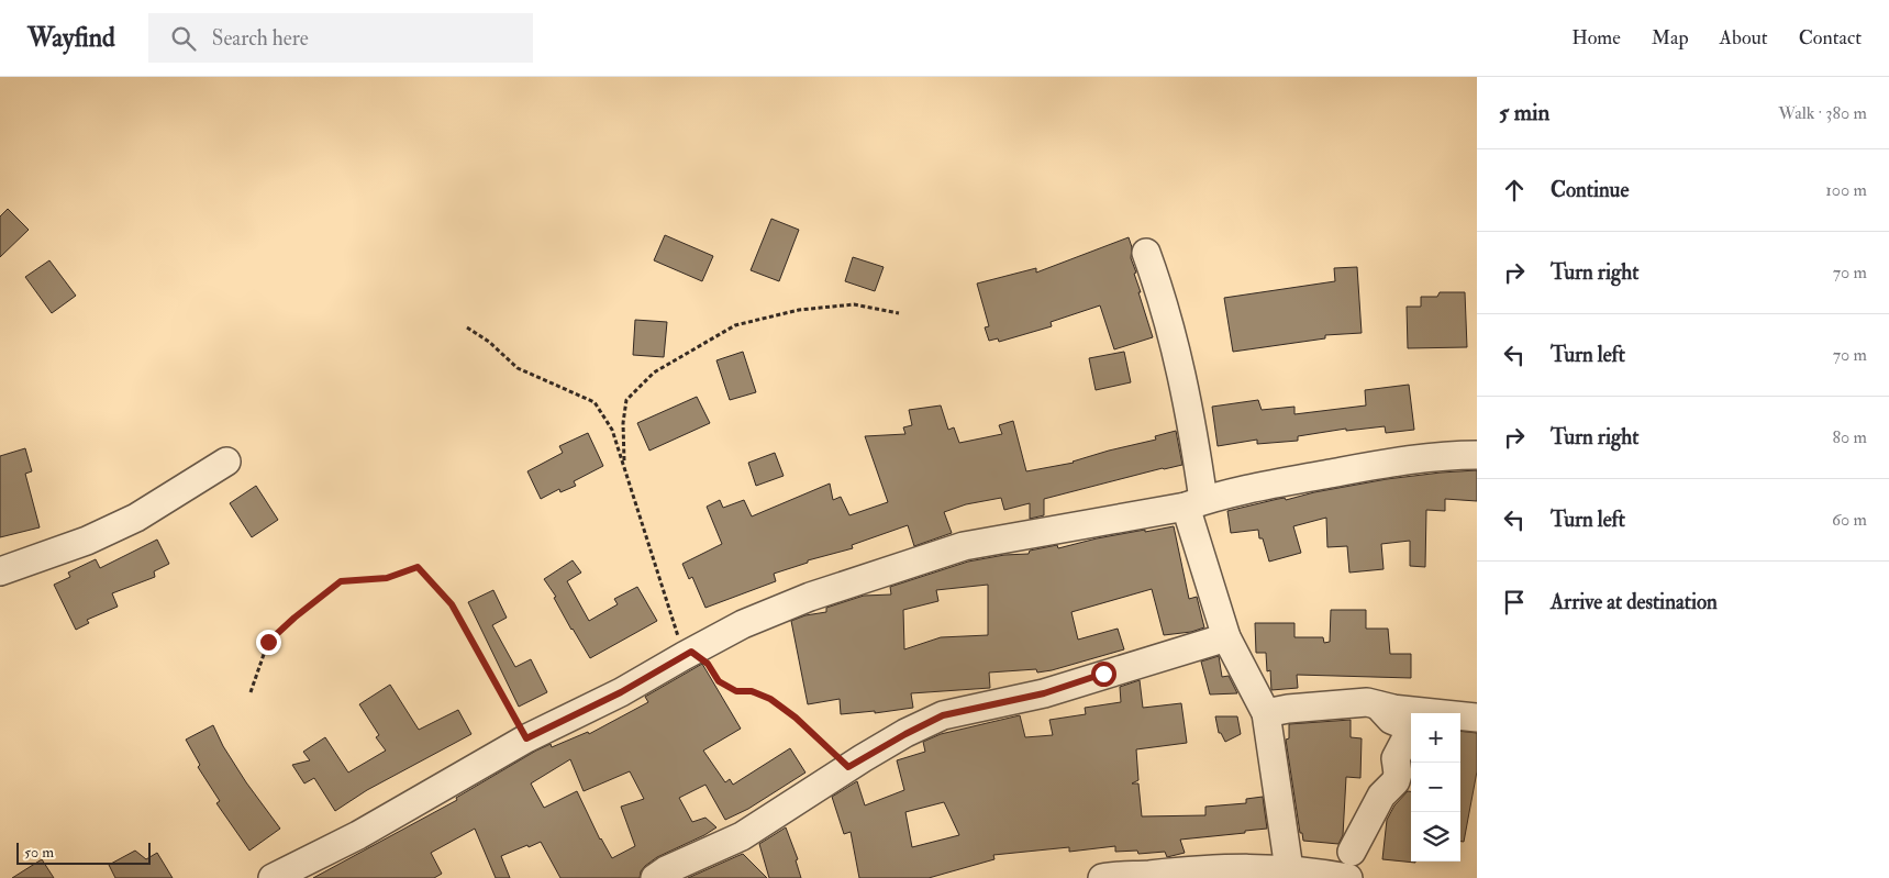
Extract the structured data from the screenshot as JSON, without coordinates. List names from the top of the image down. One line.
{"scale_bar":"50 m","page":{"header":"Wayfind","search":"Search here","nav":["Home","Map","About","Contact"],"heading":["5 min","Walk · 380 m"],"list":[["Continue","100 m"],["Turn right","70 m"],["Turn left","70 m"],["Turn right","80 m"],["Turn left","60 m"],"Arrive at destination"],"map_buttons":["+","−"],"scale":"50 m"}}
